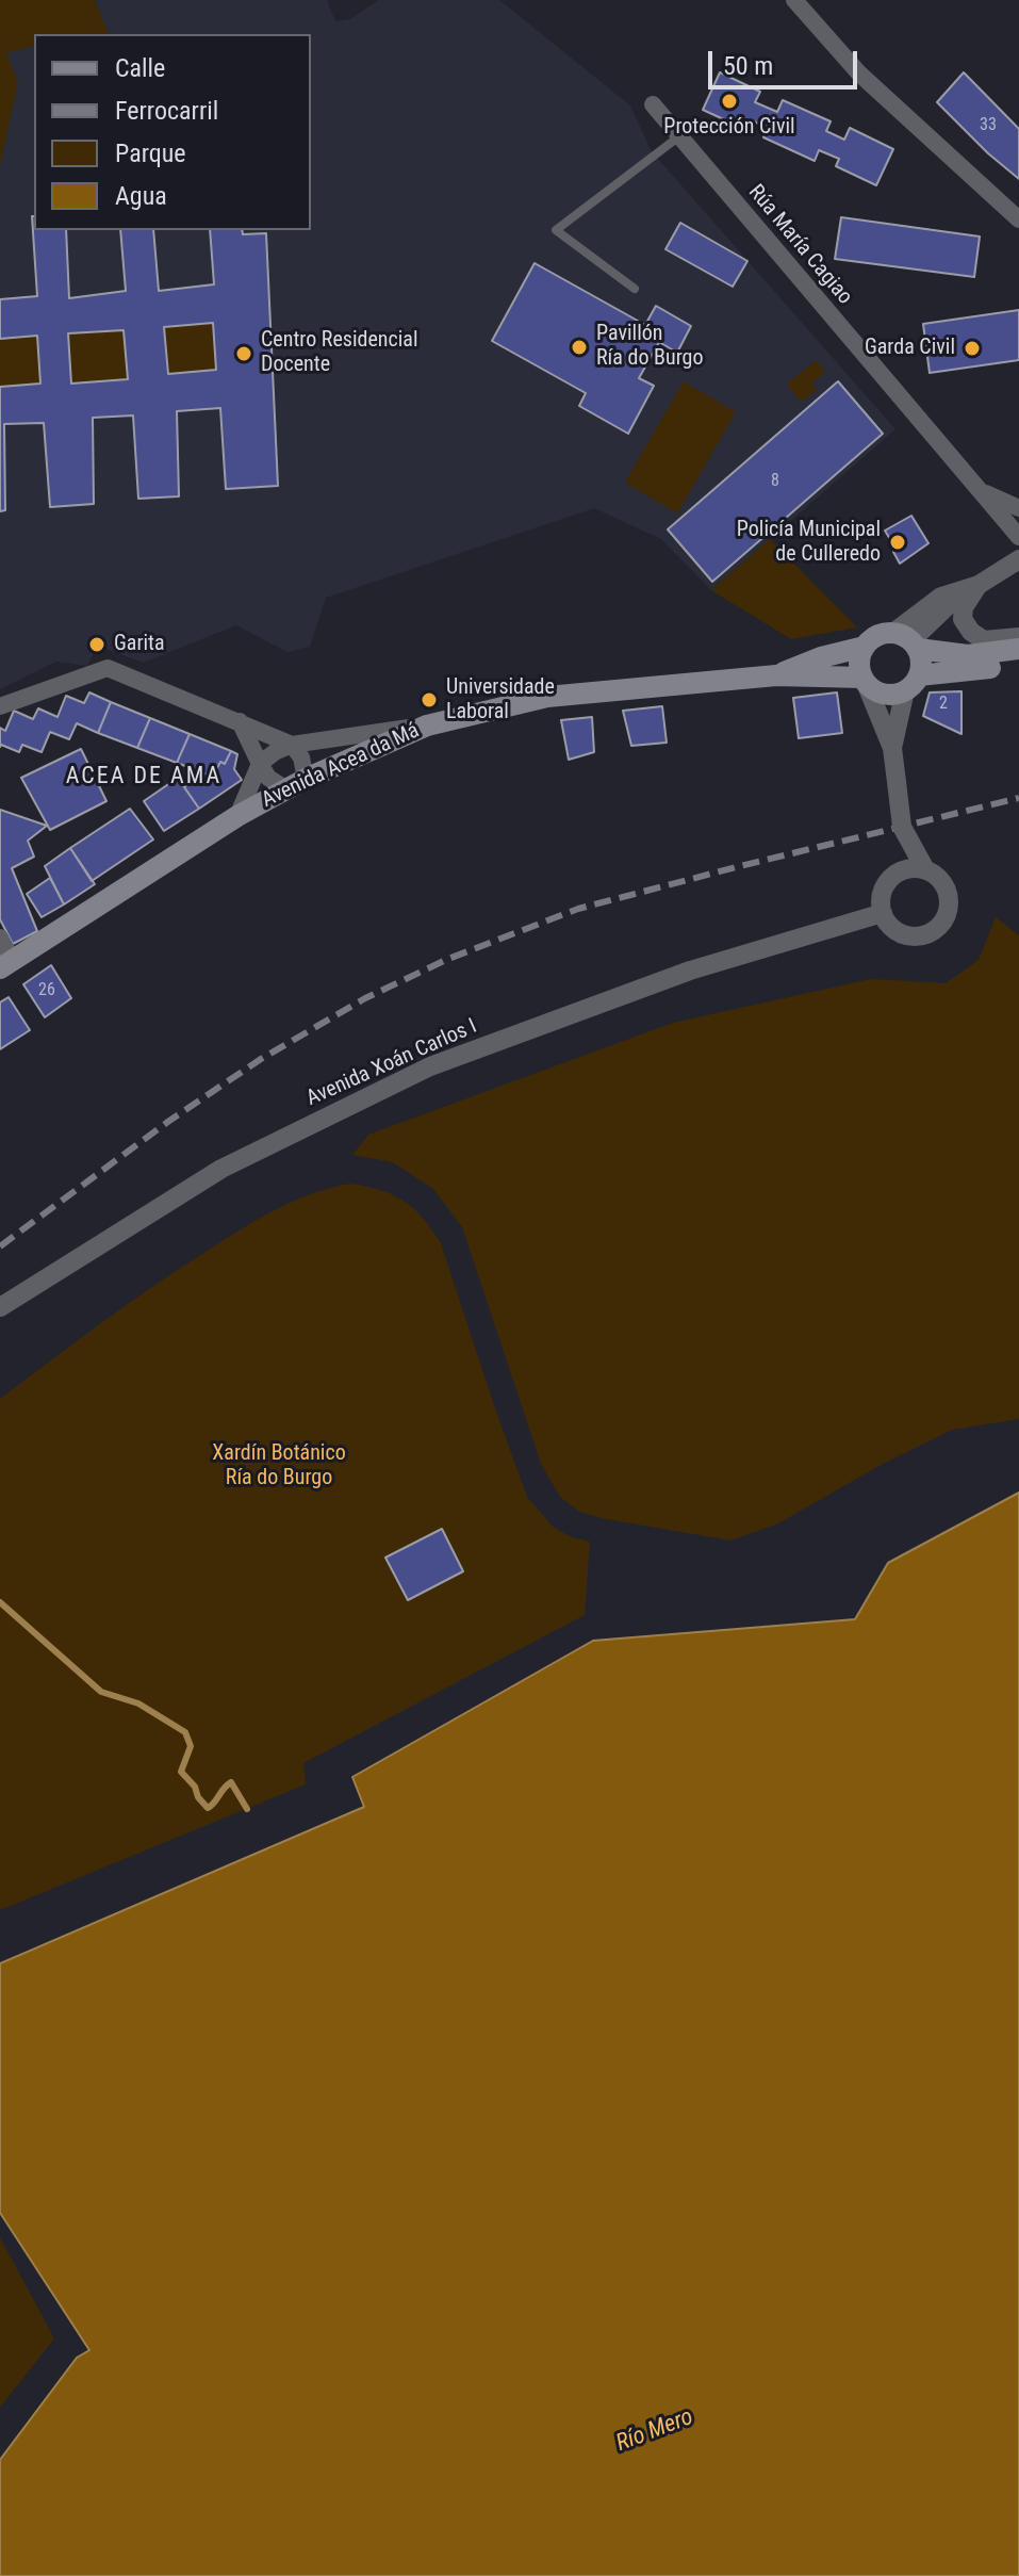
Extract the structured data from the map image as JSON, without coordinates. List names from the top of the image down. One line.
{"streets":{"main road":["Avenida Acea da Má"],"street":["Rúa María Cagiao","Avenida Xoán Carlos I"]},"districts":["ACEA DE AMA"],"water":["Río Mero"],"parks":["Xardín Botánico Ría do Burgo"],"places":["Protección Civil","Pavillón Ría do Burgo","Garda Civil","Centro Residencial Docente","Policía Municipal de Culleredo","Garita","Universidade Laboral"],"house_numbers":["33","8","2","26"],"legend":["Calle","Ferrocarril","Parque","Agua"],"scale_bar":"50 m"}
